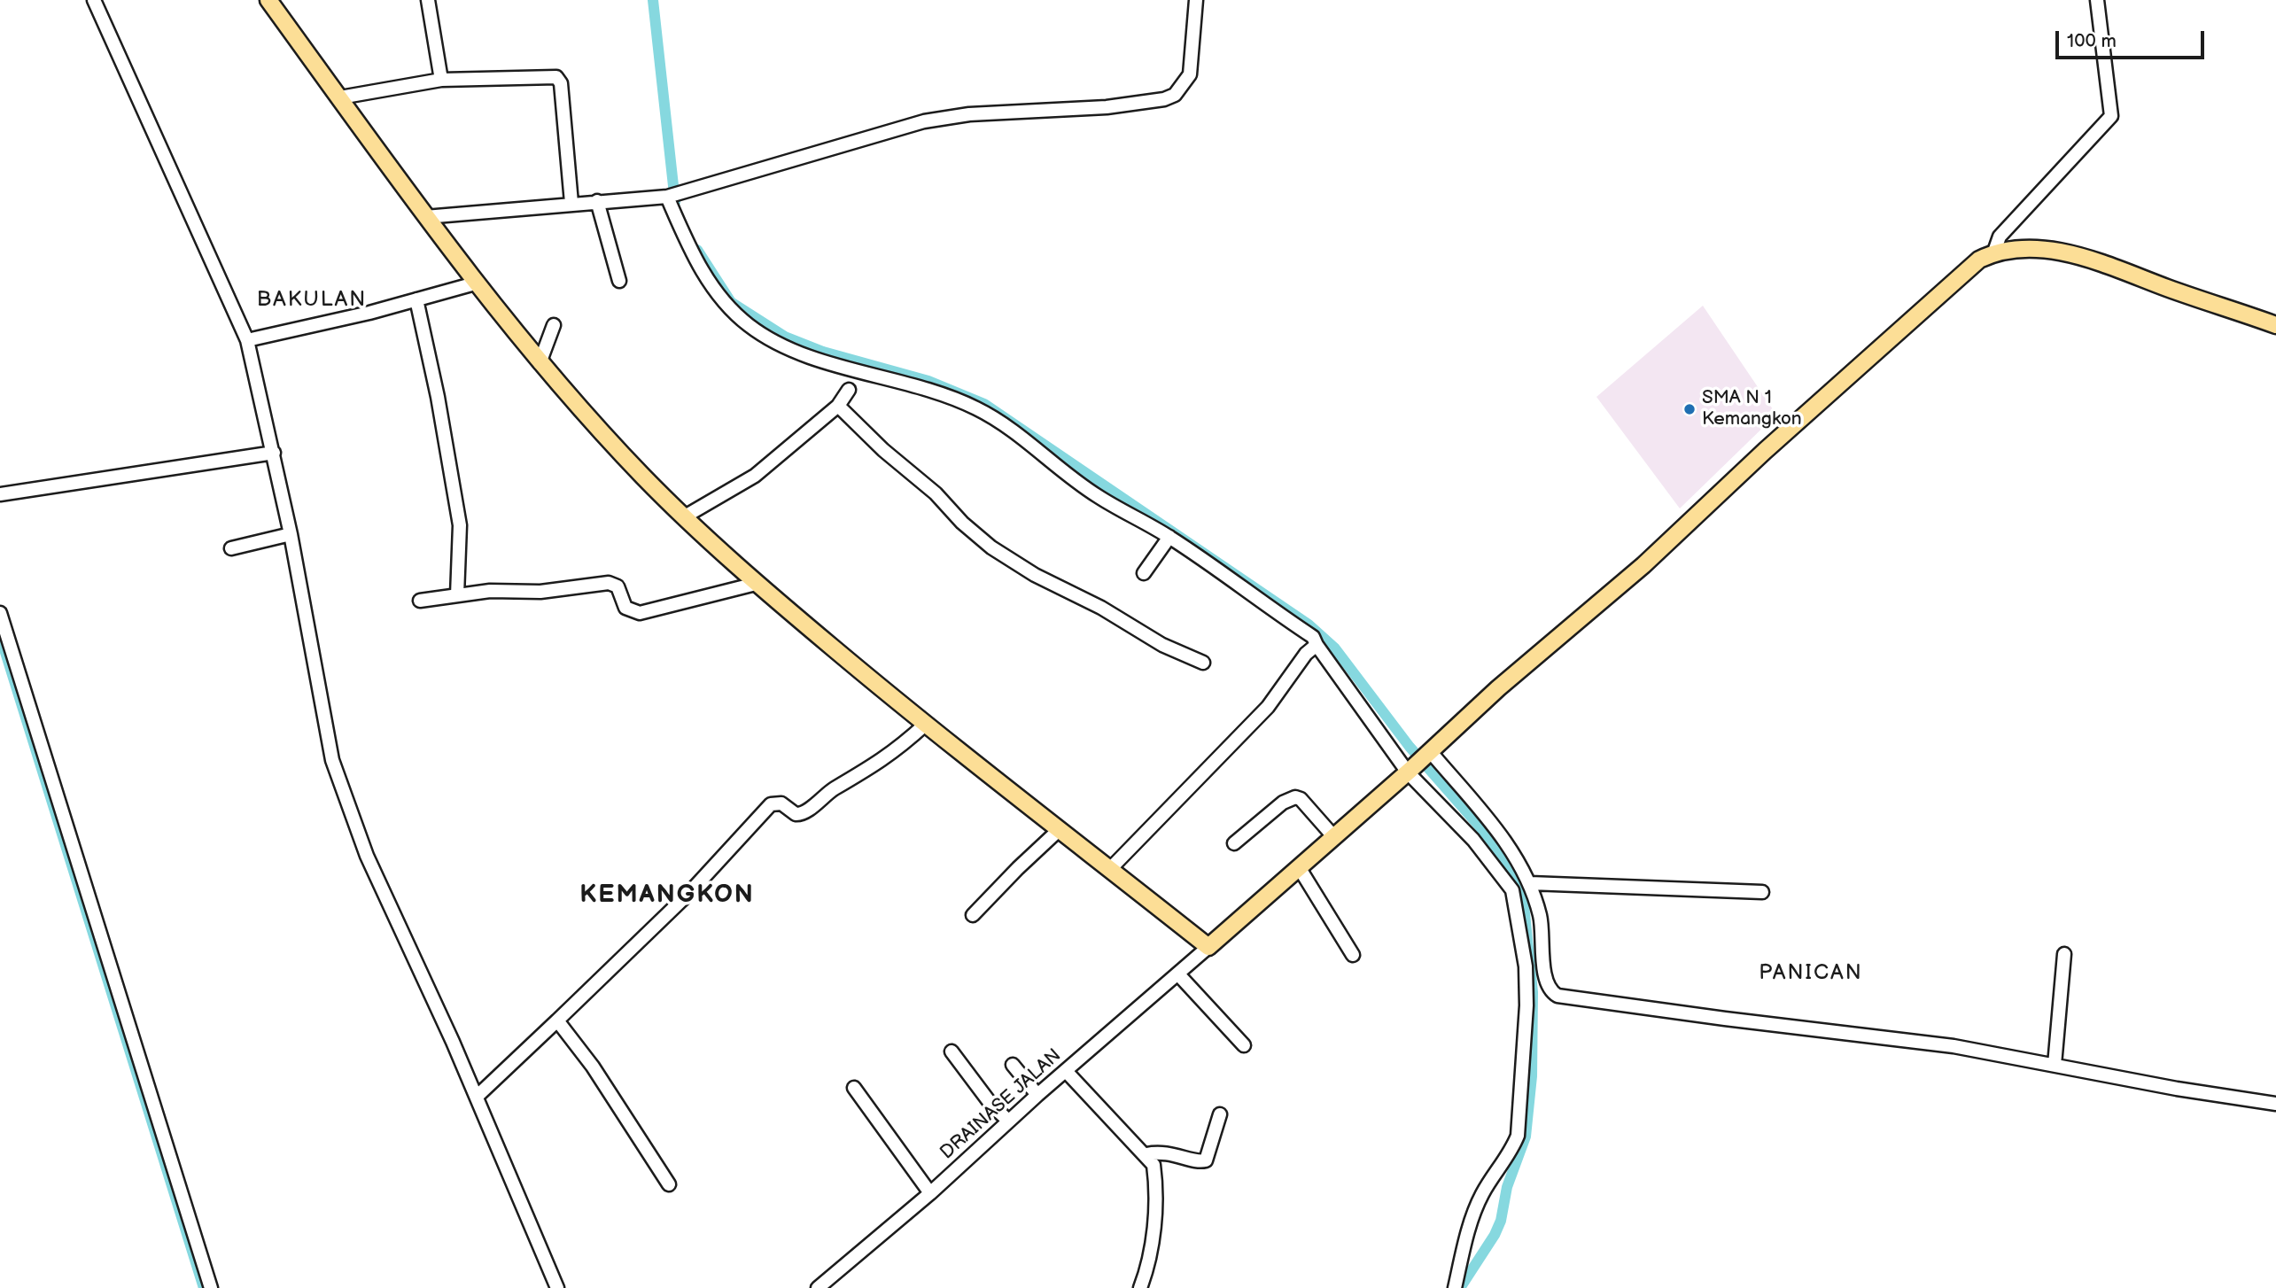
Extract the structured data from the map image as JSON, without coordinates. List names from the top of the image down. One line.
{"streets":{"street":["DRAINASE JALAN"]},"districts":["BAKULAN","KEMANGKON","PANICAN"],"places":["SMA N 1 Kemangkon"],"scale_bar":"100 m"}
